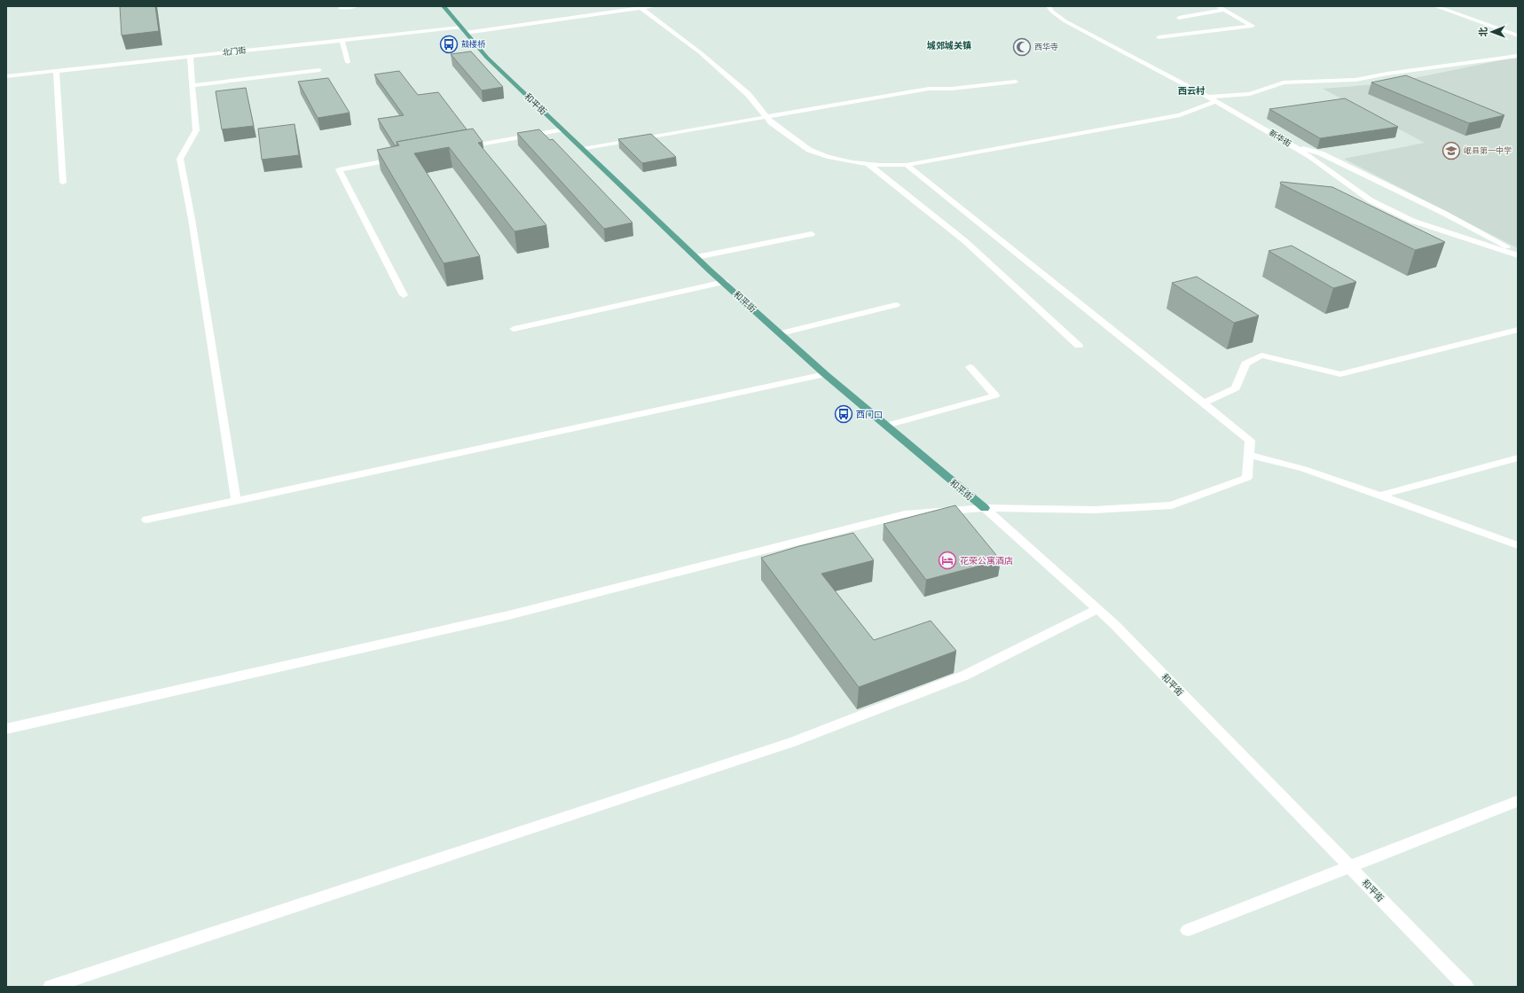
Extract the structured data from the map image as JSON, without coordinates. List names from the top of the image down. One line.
{"streets":{"main road":["和平街"],"street":["北门街","新华街"]},"crossings":[["北门街","和平街"]],"districts":["城郊城关镇","西云村"],"places":{"bus stop":["鼓楼桥","西门口"],"mosque":["西华寺"],"school or university":["岷县第一中学"],"hotel":["花荣公寓酒店"]},"north":"left"}
